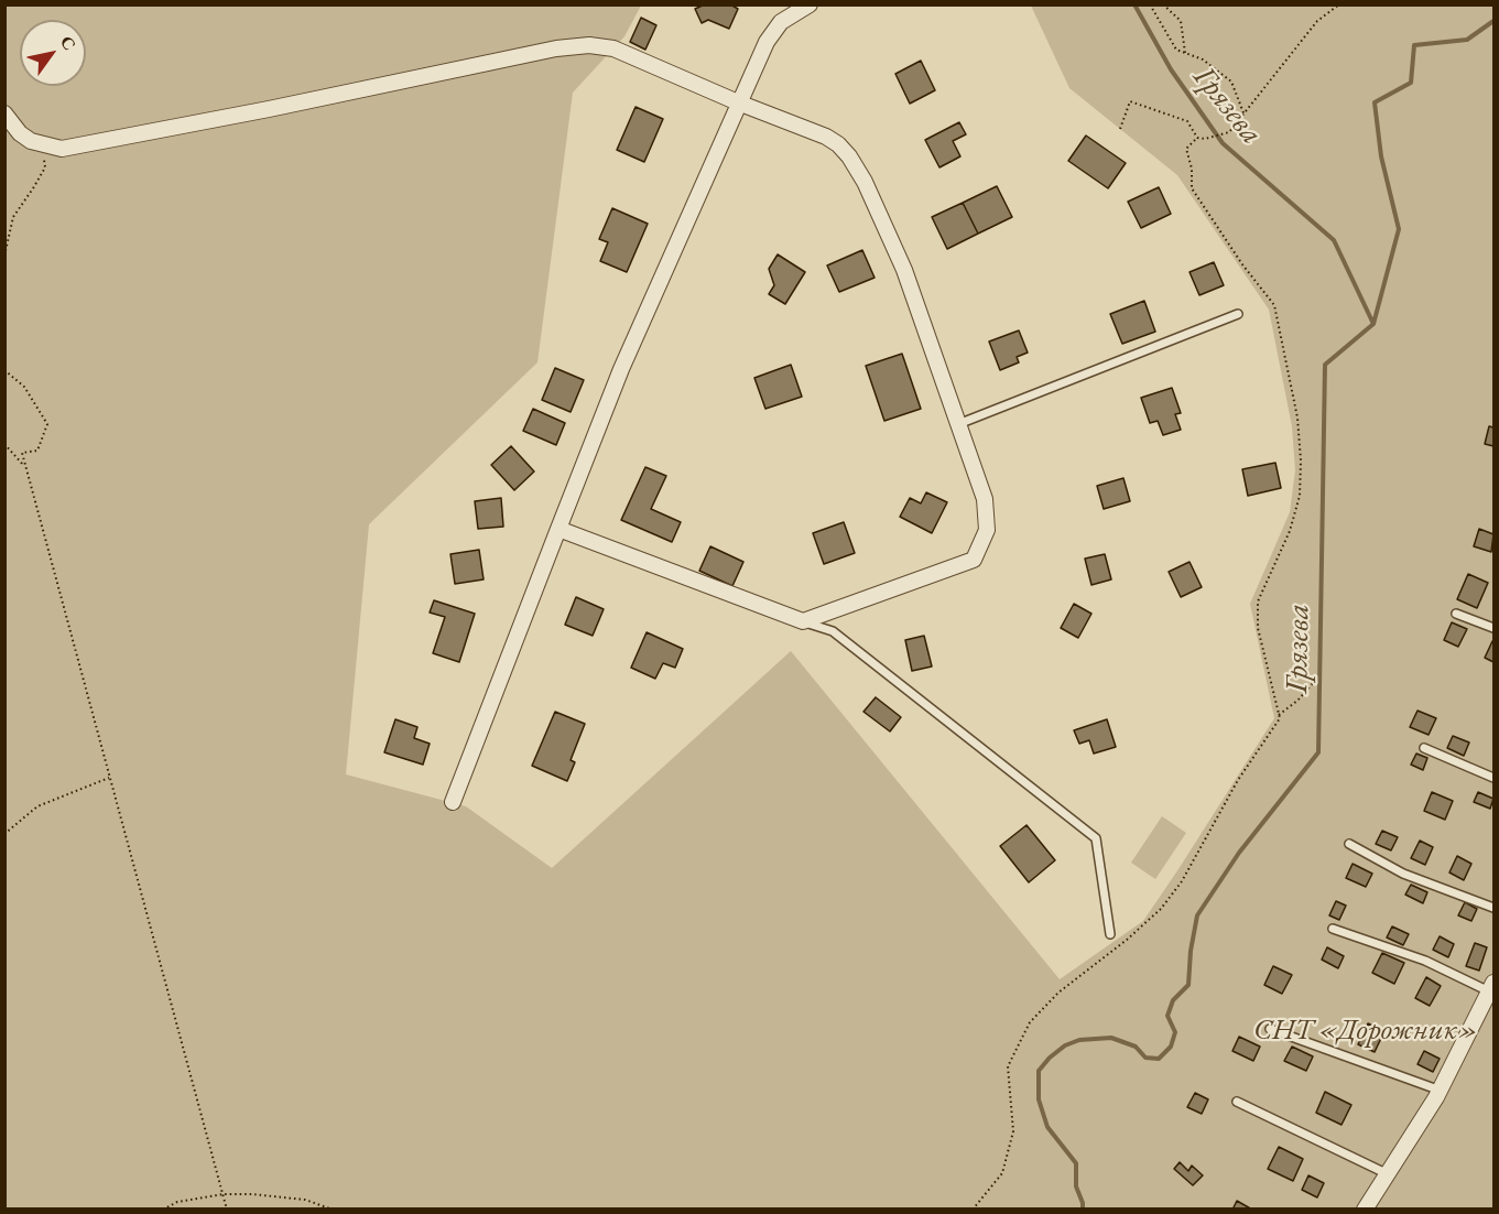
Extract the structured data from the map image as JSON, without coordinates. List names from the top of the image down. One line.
{"water":["Грязева"],"parks":["СНТ «Дорожник»"],"north":"top right"}
